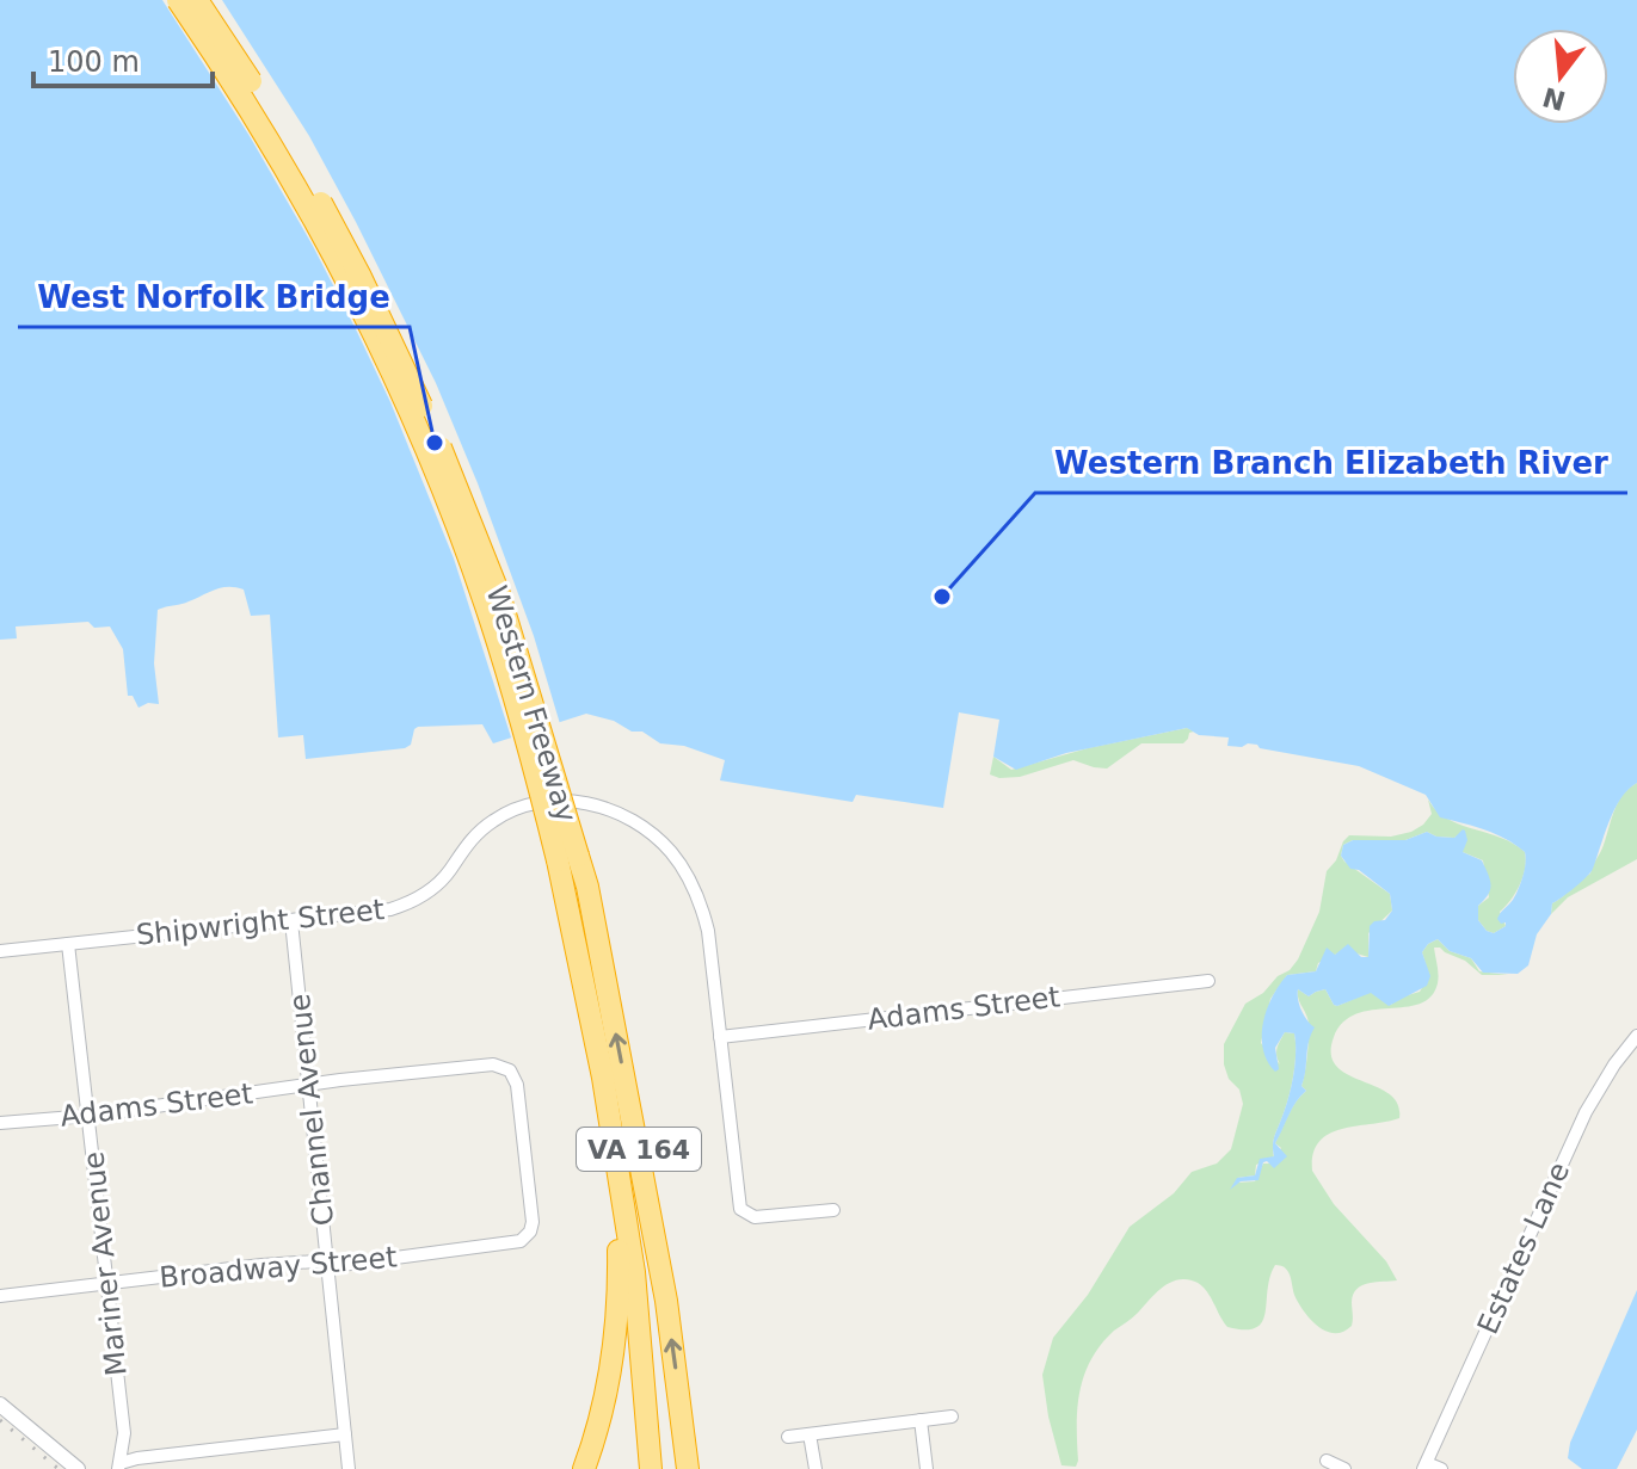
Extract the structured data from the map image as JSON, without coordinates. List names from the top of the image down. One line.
{"streets":{"highway":["Western Freeway","VA 164"],"street":["Shipwright Street","Adams Street","Channel Avenue","Estates Lane","Mariner Avenue","Broadway Street"]},"crossings":[["Shipwright Street","Adams Street"],["Shipwright Street","Channel Avenue"],["Shipwright Street","Mariner Avenue"],["Adams Street","Channel Avenue"],["Adams Street","Mariner Avenue"],["Adams Street","Broadway Street"],["Channel Avenue","Broadway Street"],["Mariner Avenue","Broadway Street"]],"places":["West Norfolk Bridge","Western Branch Elizabeth River"],"scale_bar":"100 m","north":"bottom"}
